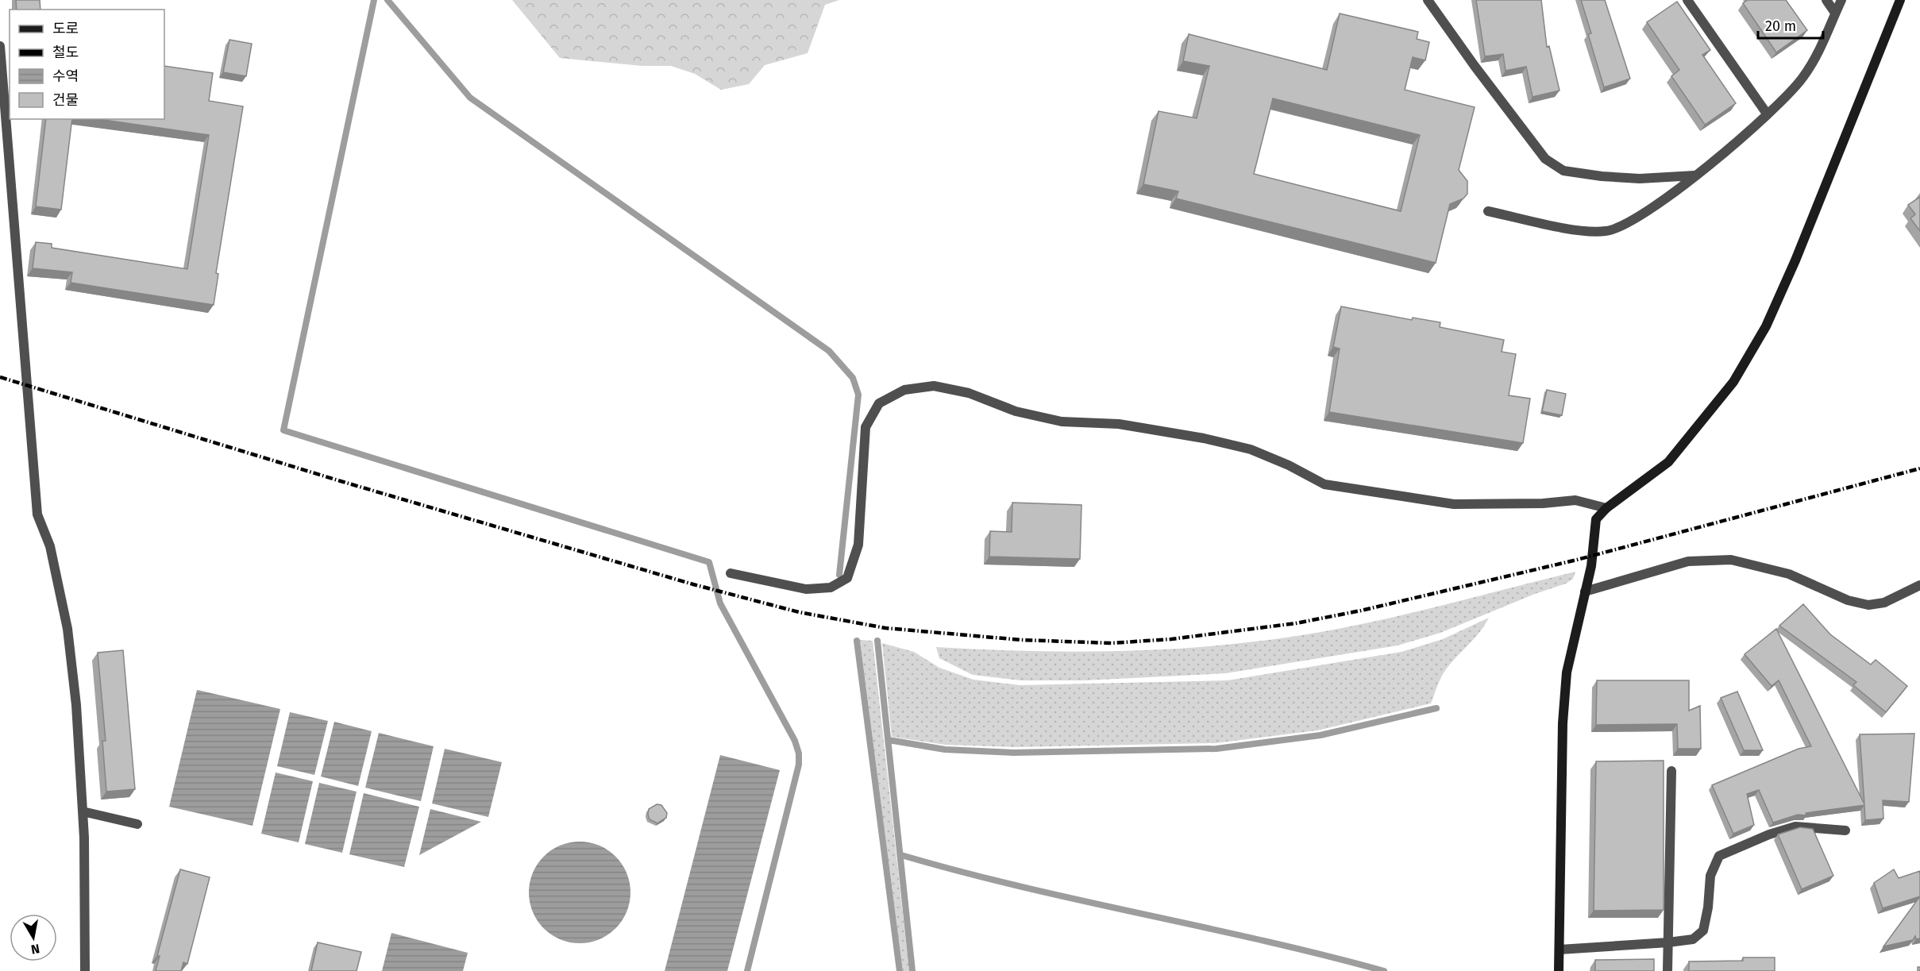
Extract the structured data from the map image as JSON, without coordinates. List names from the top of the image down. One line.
{"legend":["도로","철도","수역","건물"],"scale_bar":"20 m","north":"bottom"}
